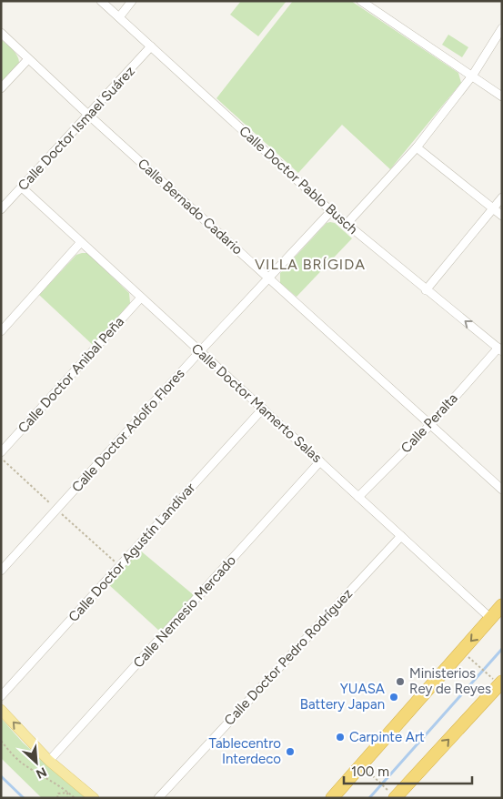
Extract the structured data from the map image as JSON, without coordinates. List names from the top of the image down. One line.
{"streets":{"street":["Calle Doctor Ismael Suárez","Calle Doctor Pablo Busch","Calle Bernado Cadario","Calle Doctor Anibal Peña","Calle Doctor Mamerto Salas","Calle Peralta","Calle Doctor Adolfo Flores","Calle Doctor Agustín Landívar","Calle Nemesio Mercado","Calle Doctor Pedro Rodríguez"]},"crossings":[["Calle Doctor Ismael Suárez","Calle Doctor Pablo Busch"],["Calle Doctor Ismael Suárez","Calle Bernado Cadario"],["Calle Doctor Ismael Suárez","Calle Doctor Mamerto Salas"],["Calle Doctor Pablo Busch","Calle Peralta"],["Calle Doctor Pablo Busch","Calle Doctor Adolfo Flores"],["Calle Bernado Cadario","Calle Peralta"],["Calle Bernado Cadario","Calle Doctor Adolfo Flores"],["Calle Doctor Anibal Peña","Calle Doctor Mamerto Salas"],["Calle Doctor Mamerto Salas","Calle Peralta"],["Calle Doctor Mamerto Salas","Calle Doctor Adolfo Flores"],["Calle Doctor Mamerto Salas","Calle Doctor Agustín Landívar"],["Calle Doctor Mamerto Salas","Calle Nemesio Mercado"],["Calle Doctor Mamerto Salas","Calle Doctor Pedro Rodríguez"]],"districts":["VILLA BRÍGIDA"],"places":["Ministerios Rey de Reyes","YUASA Battery Japan","Carpinte Art","Tablecentro Interdeco"],"scale_bar":"100 m","north":"bottom right"}
